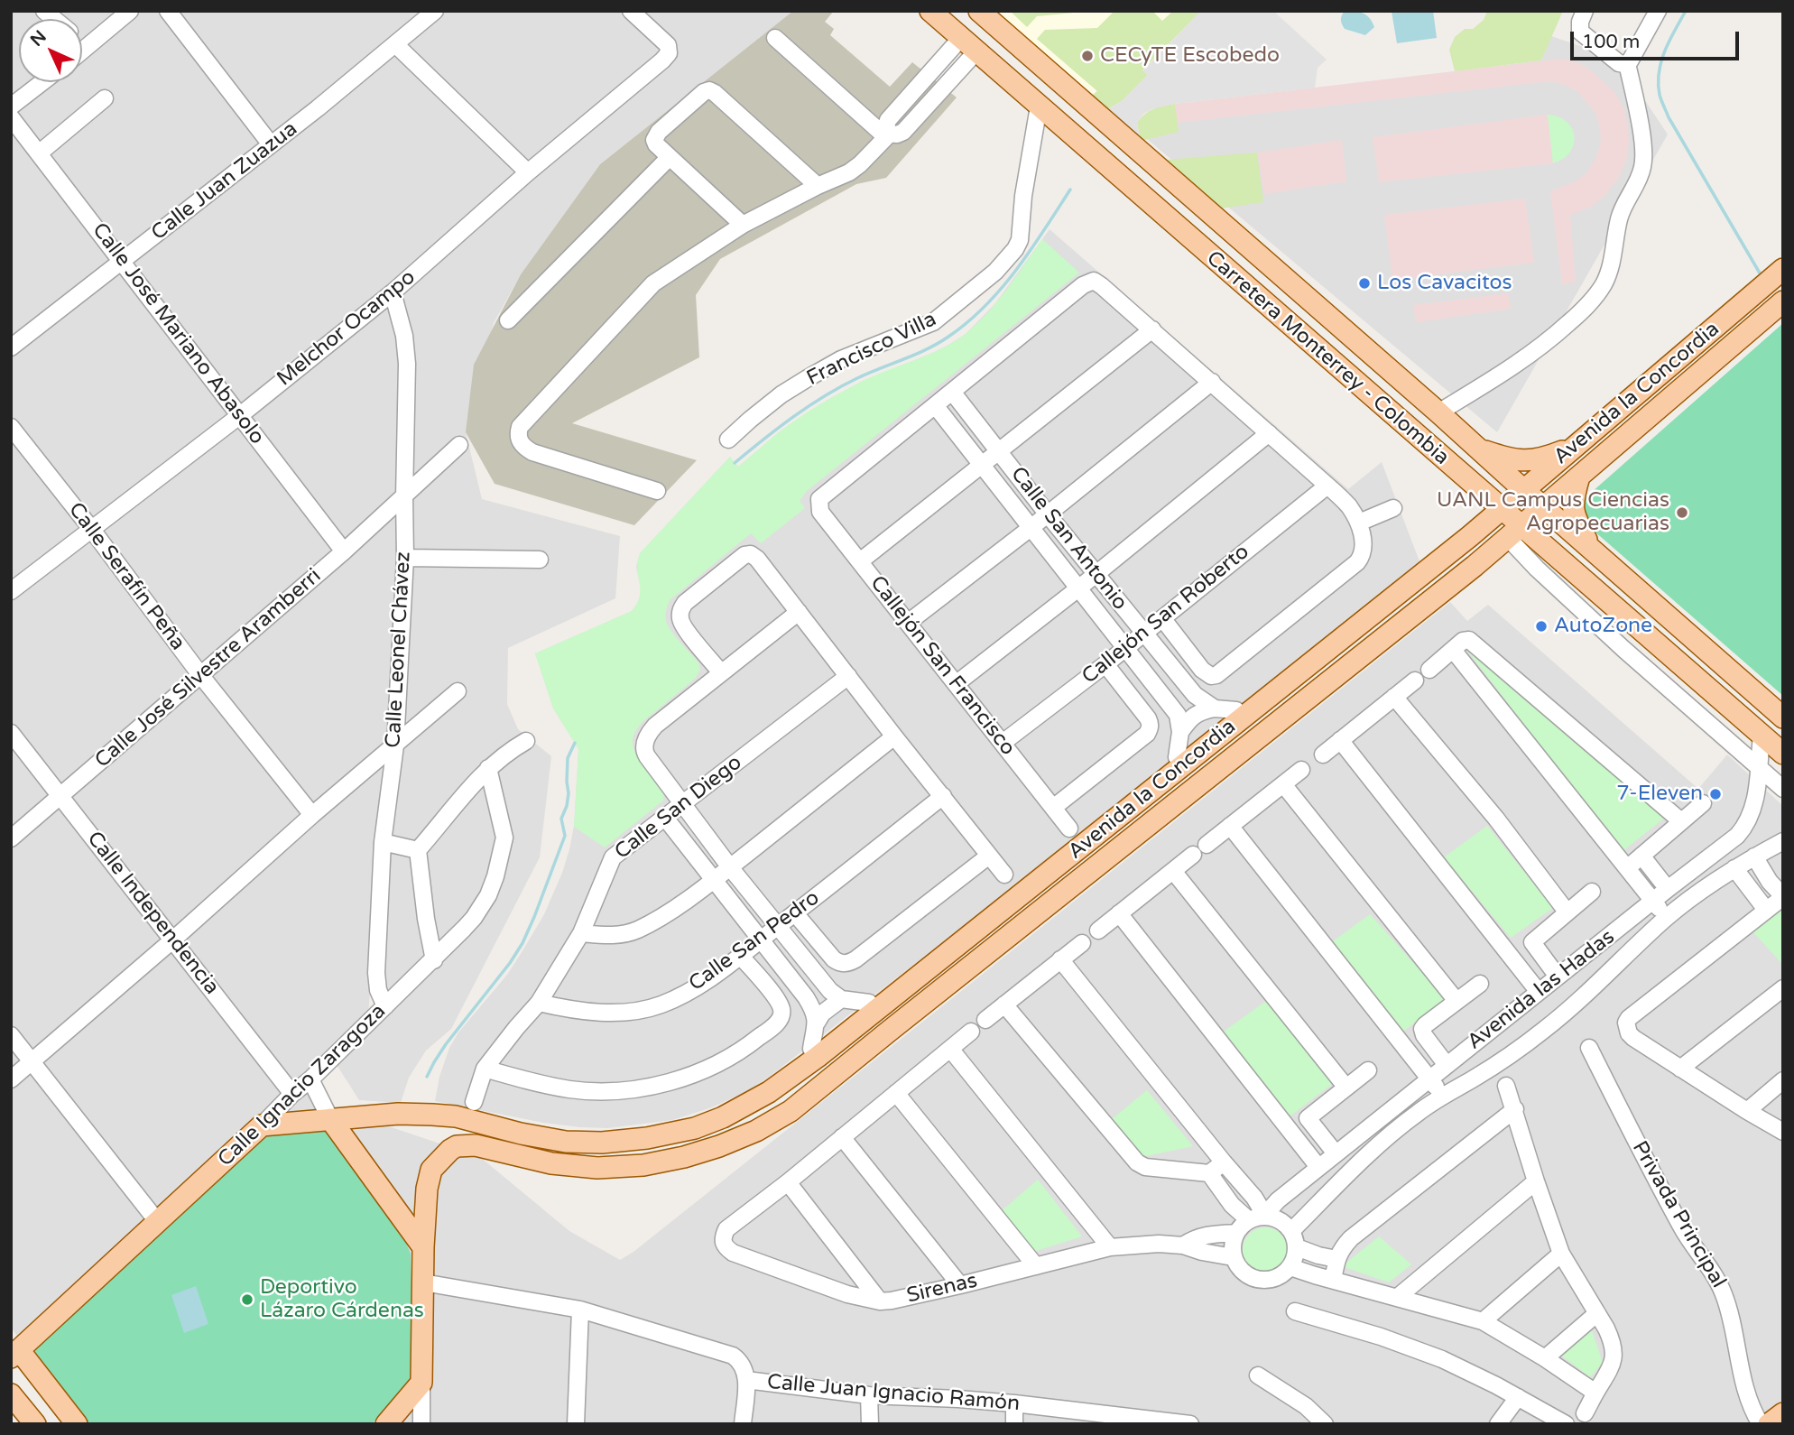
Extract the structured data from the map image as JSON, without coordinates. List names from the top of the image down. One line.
{"streets":{"main road":["Carretera Monterrey - Colombia","Avenida la Concordia","Calle Ignacio Zaragoza"],"street":["Calle Juan Zuazua","Melchor Ocampo","Calle José Mariano Abasolo","Francisco Villa","Calle San Antonio","Calle Serafín Peña","Callejón San Roberto","Calle Leonel Chávez","Callejón San Francisco","Calle José Silvestre Aramberri","Calle San Diego","Calle Independencia","Calle San Pedro","Avenida las Hadas","Privada Principal","Sirenas","Calle Juan Ignacio Ramón"]},"crossings":[["Calle Juan Zuazua","Calle José Mariano Abasolo"],["Melchor Ocampo","Calle José Mariano Abasolo"],["Melchor Ocampo","Calle Serafín Peña"],["Melchor Ocampo","Calle Leonel Chávez"],["Calle José Mariano Abasolo","Calle José Silvestre Aramberri"],["Francisco Villa","Carretera Monterrey - Colombia"],["Carretera Monterrey - Colombia","Avenida la Concordia"],["Carretera Monterrey - Colombia","Avenida las Hadas"],["Avenida la Concordia","Calle San Antonio"],["Avenida la Concordia","Calle Ignacio Zaragoza"],["Calle San Antonio","Callejón San Roberto"],["Calle San Antonio","Callejón San Francisco"],["Calle Serafín Peña","Calle José Silvestre Aramberri"],["Callejón San Roberto","Callejón San Francisco"],["Calle Leonel Chávez","Calle José Silvestre Aramberri"],["Calle Leonel Chávez","Calle Ignacio Zaragoza"],["Calle José Silvestre Aramberri","Calle Independencia"],["Calle San Diego","Calle San Pedro"],["Calle Independencia","Calle Ignacio Zaragoza"],["Avenida las Hadas","Sirenas"]],"places":["CECyTE Escobedo","Los Cavacitos","UANL Campus Ciencias Agropecuarias","AutoZone","7-Eleven","Deportivo Lázaro Cárdenas"],"scale_bar":"100 m","north":"top left"}
